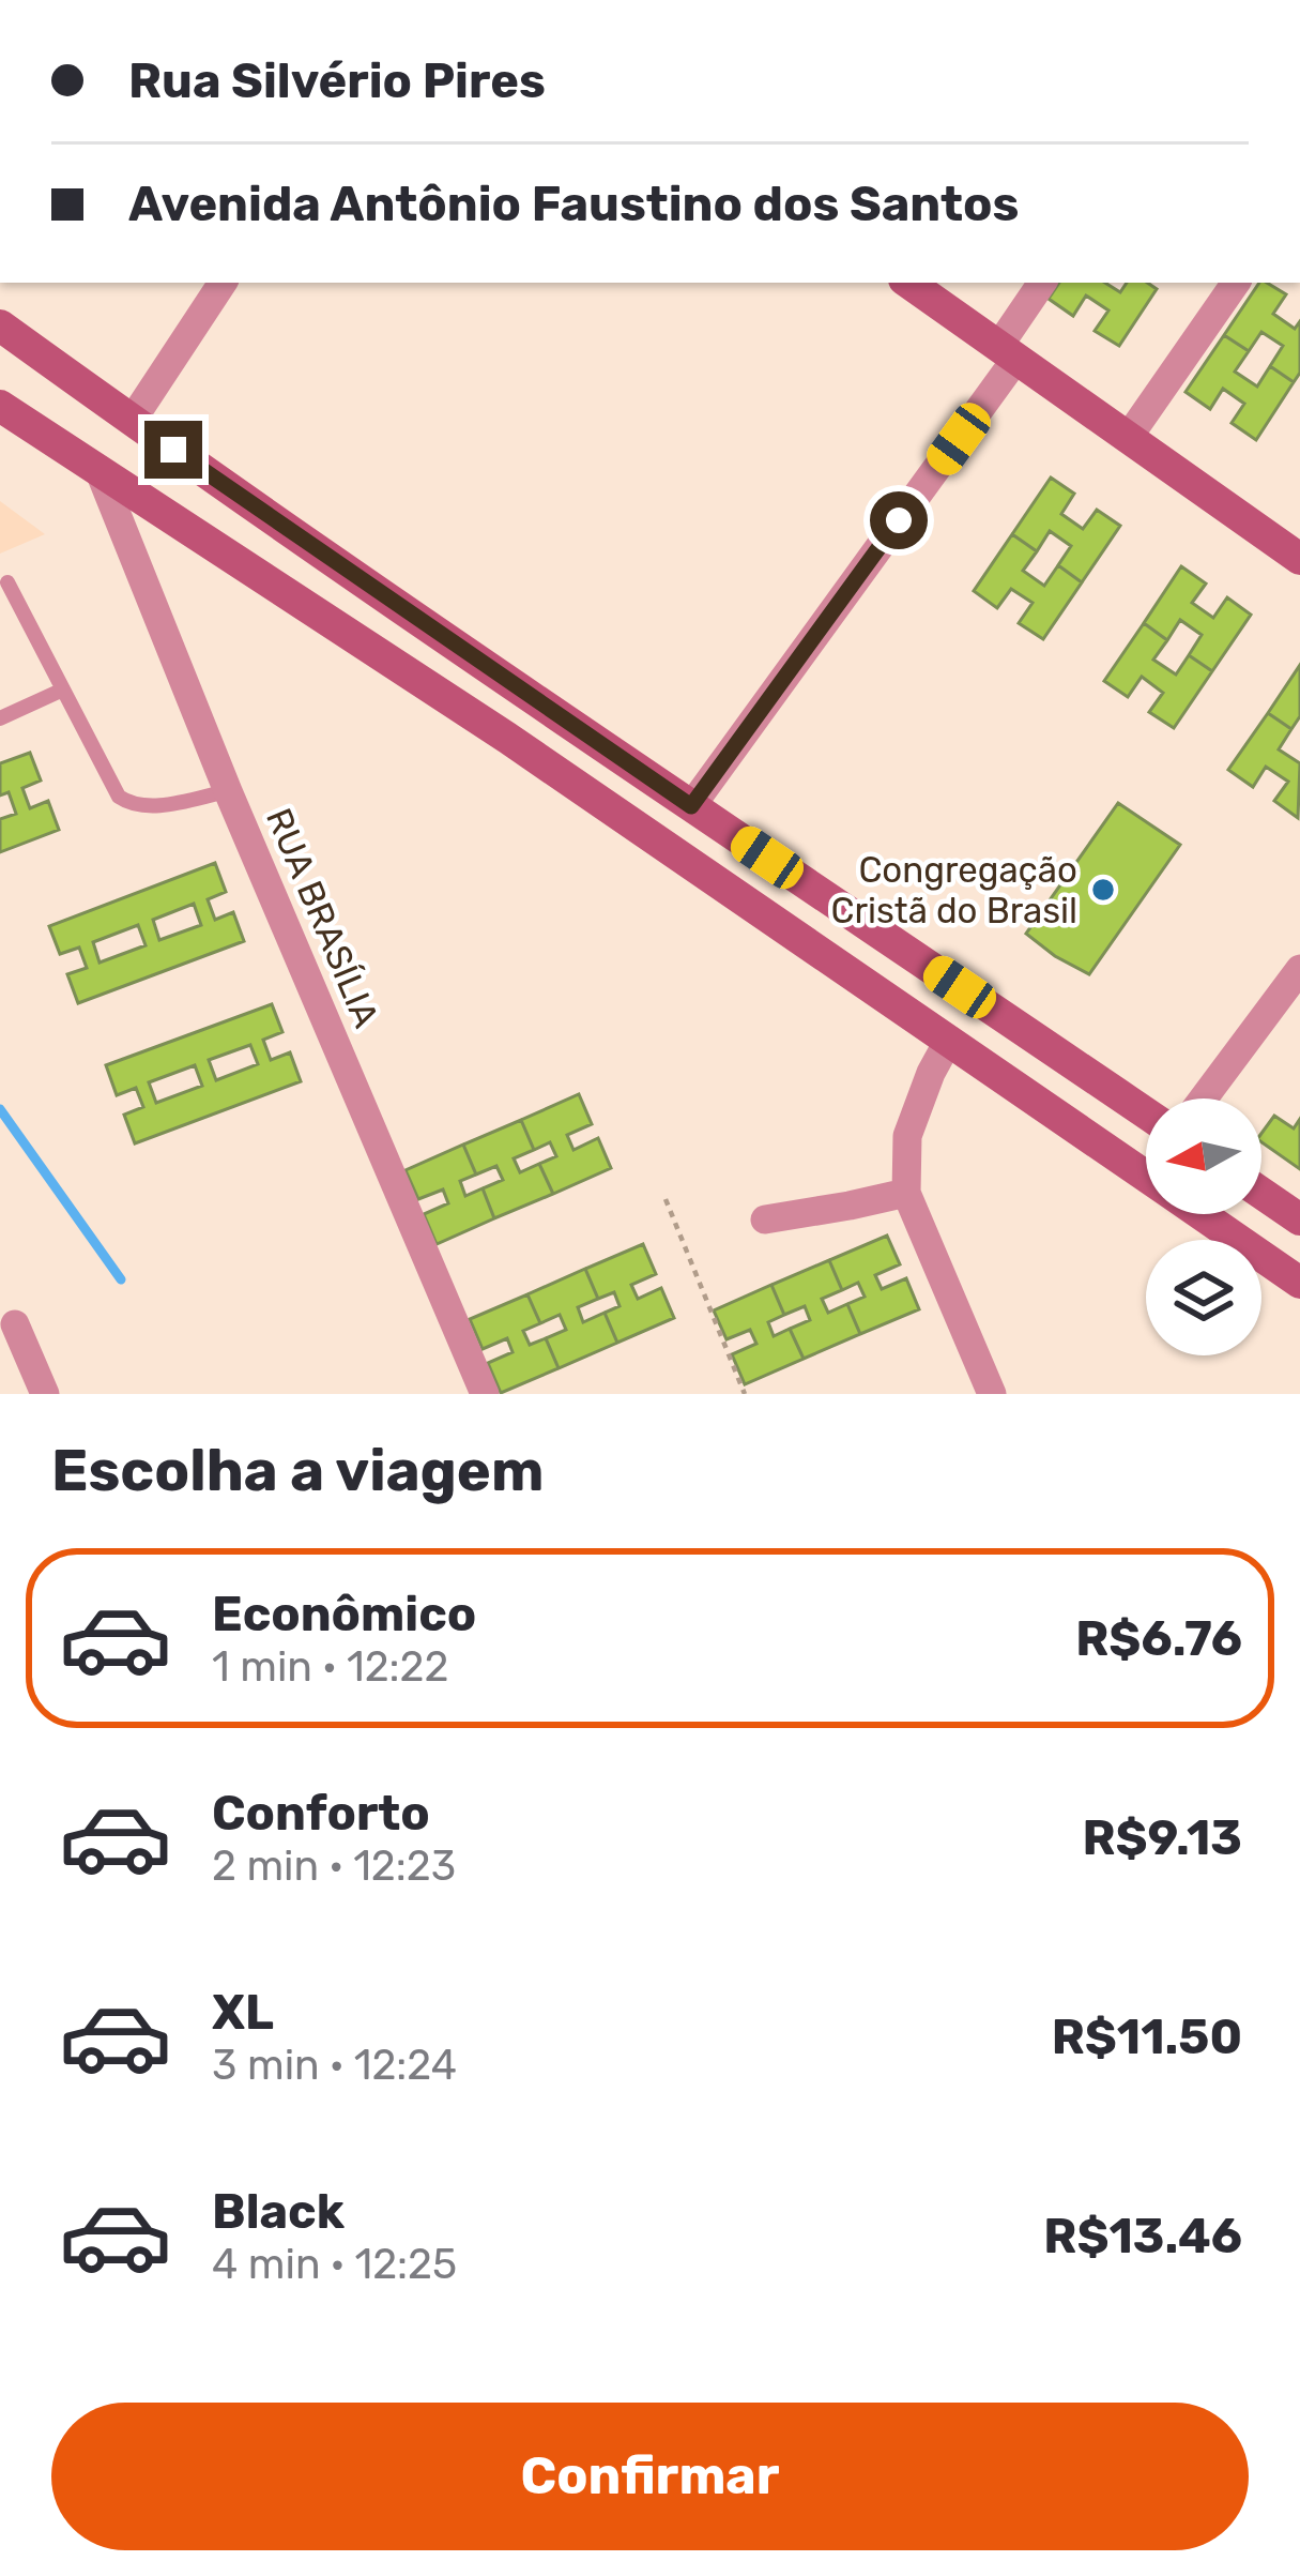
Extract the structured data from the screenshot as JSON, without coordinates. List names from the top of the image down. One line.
{"streets":{"street":["RUA BRASÍLIA"]},"places":["Congregação Cristã do Brasil"],"north":"left","page":{"banner":["Rua Silvério Pires","Avenida Antônio Faustino dos Santos"],"heading":"Escolha a viagem","list":[{"name":"Econômico","note":"1 min · 12:22","value":"R$6.76"},{"name":"Conforto","note":"2 min · 12:23","value":"R$9.13"},{"name":"XL","note":"3 min · 12:24","value":"R$11.50"},{"name":"Black","note":"4 min · 12:25","value":"R$13.46"}],"buttons":"Confirmar"}}
